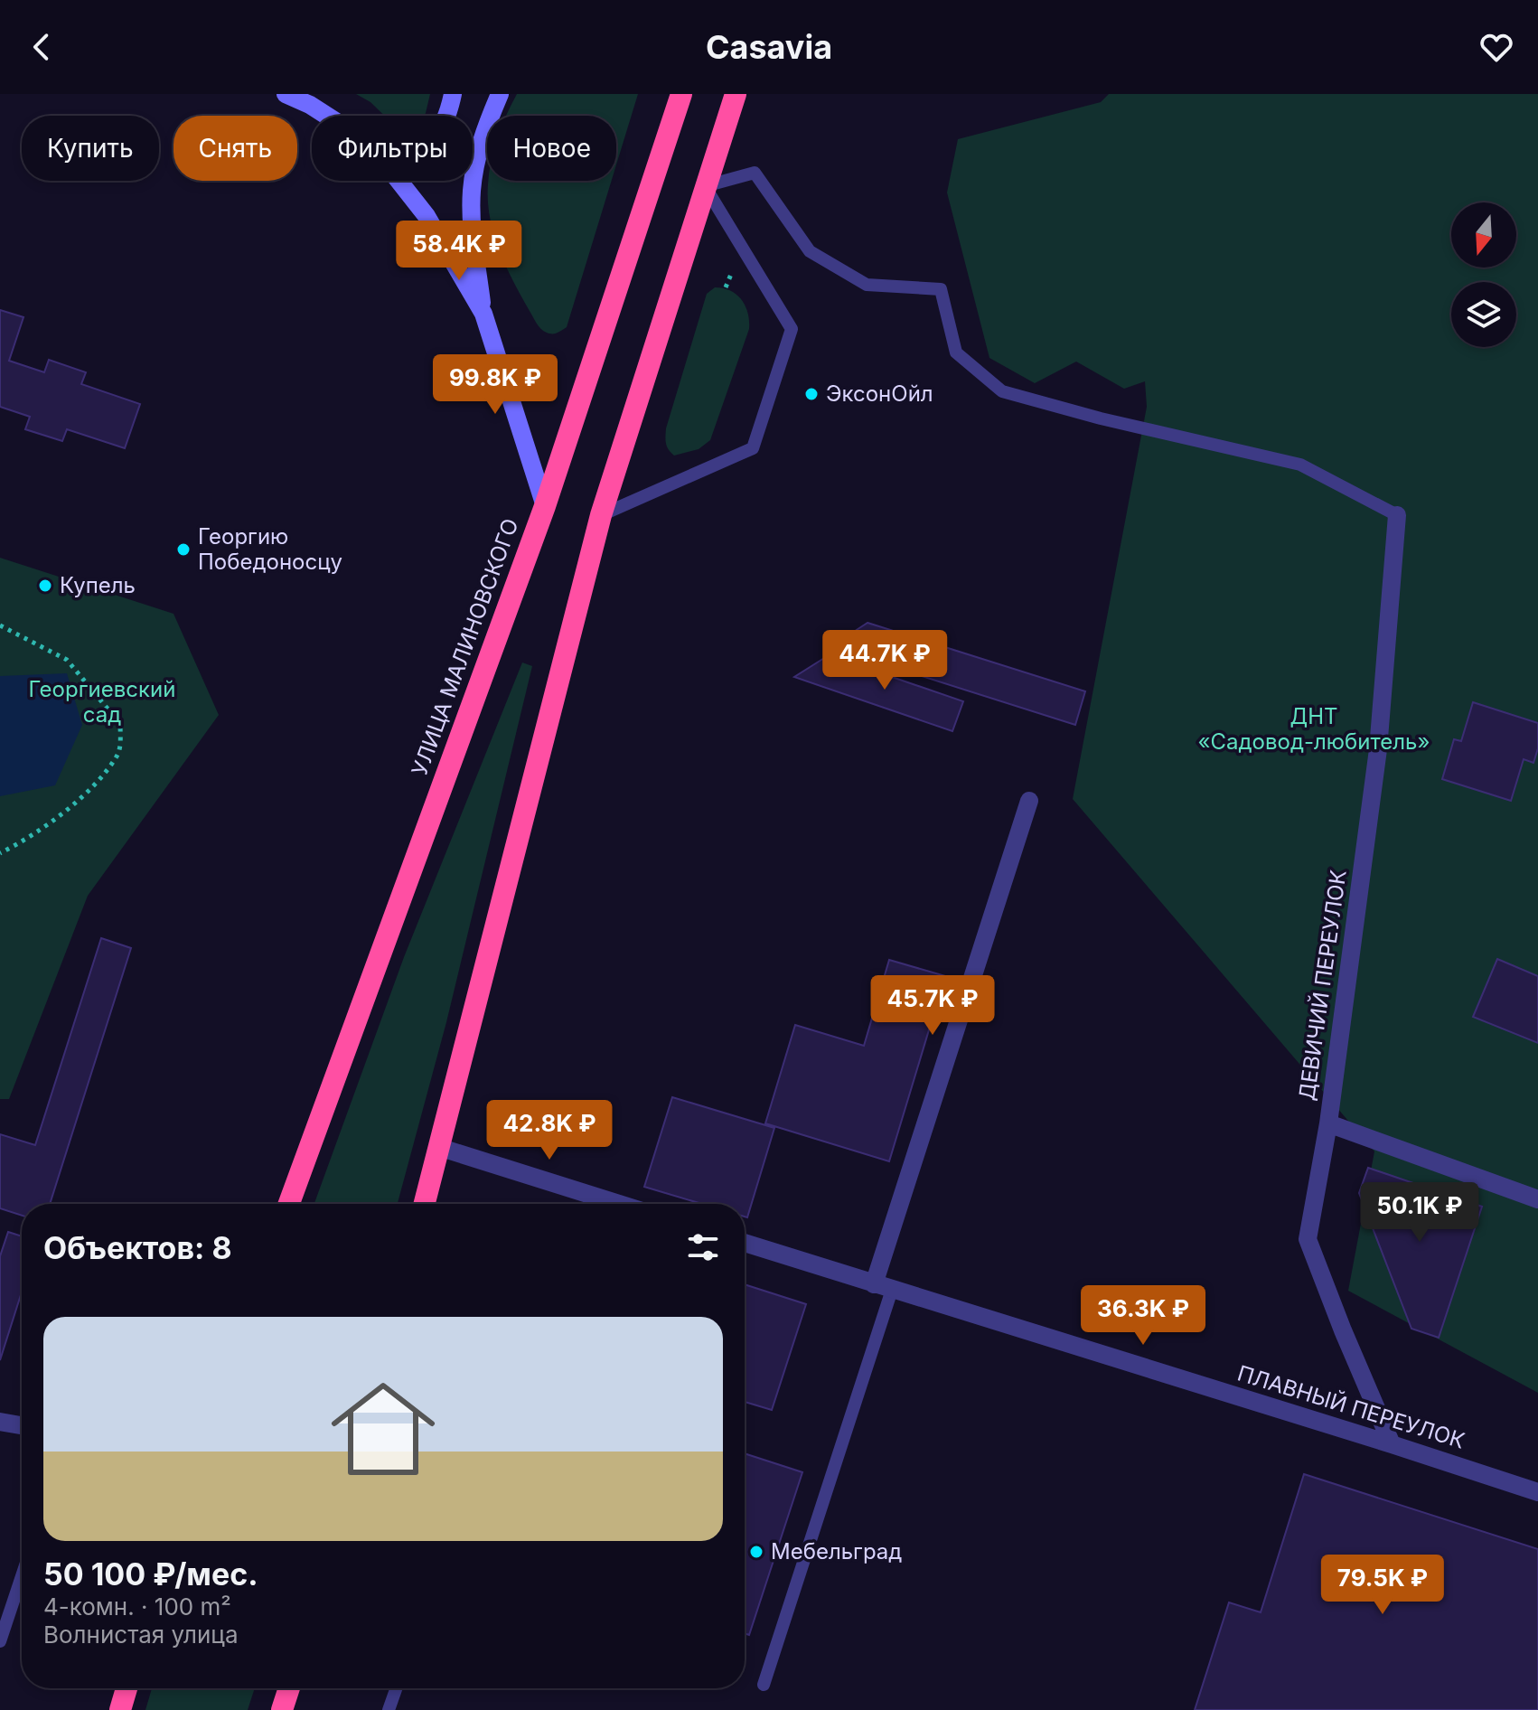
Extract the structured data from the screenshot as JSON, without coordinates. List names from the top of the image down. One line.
{"streets":{"highway":["УЛИЦА МАЛИНОВСКОГО"],"street":["ДЕВИЧИЙ ПЕРЕУЛОК","ПЛАВНЫЙ ПЕРЕУЛОК"]},"crossings":[["ДЕВИЧИЙ ПЕРЕУЛОК","ПЛАВНЫЙ ПЕРЕУЛОК"]],"parks":["Георгиевский сад","ДНТ «Садовод-любитель»"],"places":["ЭксонОйл","Георгию Победоносцу","Купель","Мебельград"],"north":"bottom","page":{"header":"Casavia","chip":["Купить","Снять","Фильтры","Новое"],"price":["58.4K ₽","99.8K ₽","44.7K ₽","45.7K ₽","42.8K ₽","50.1K ₽","36.3K ₽","79.5K ₽"],"heading":"Объектов: 8","list":[{"name":"50 100 ₽/мес.","note":"4-комн. · 100 m² · Волнистая улица"}]}}
